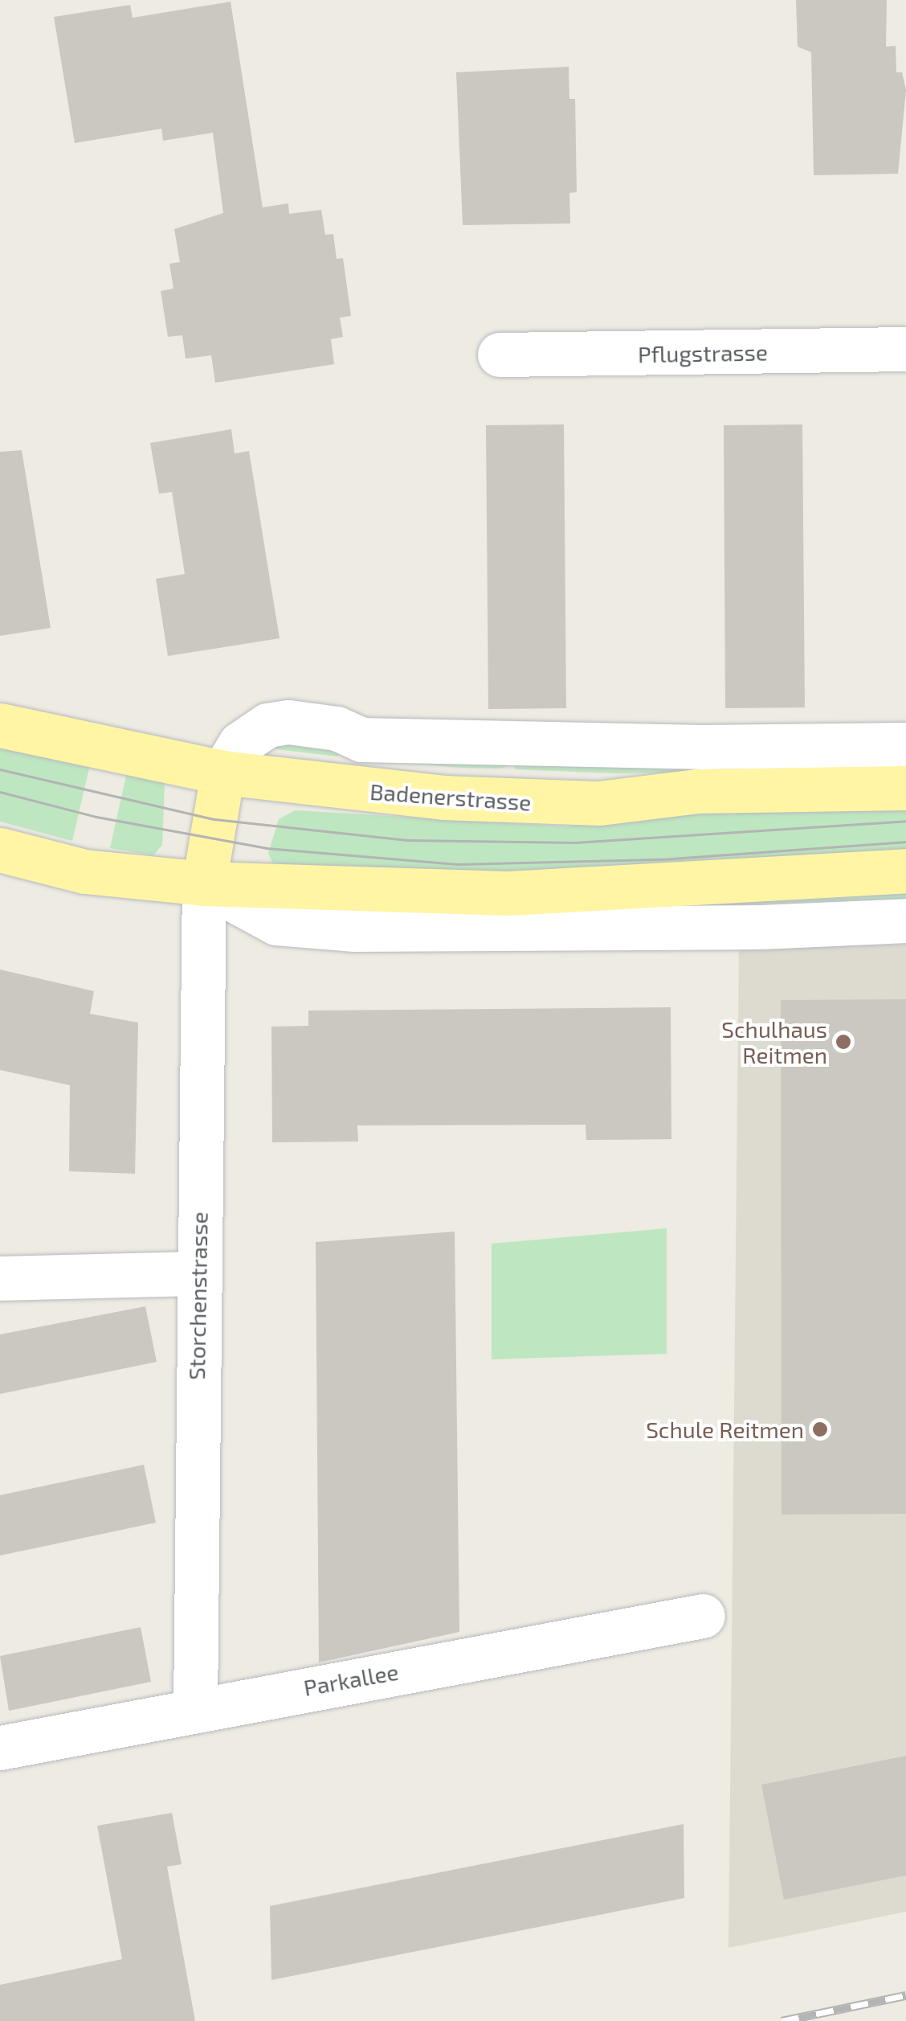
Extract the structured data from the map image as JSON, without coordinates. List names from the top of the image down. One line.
{"streets":{"main road":["Badenerstrasse"],"street":["Pflugstrasse","Storchenstrasse","Parkallee"]},"crossings":[["Storchenstrasse","Parkallee"]],"places":["Schulhaus Reitmen","Schule Reitmen"]}
